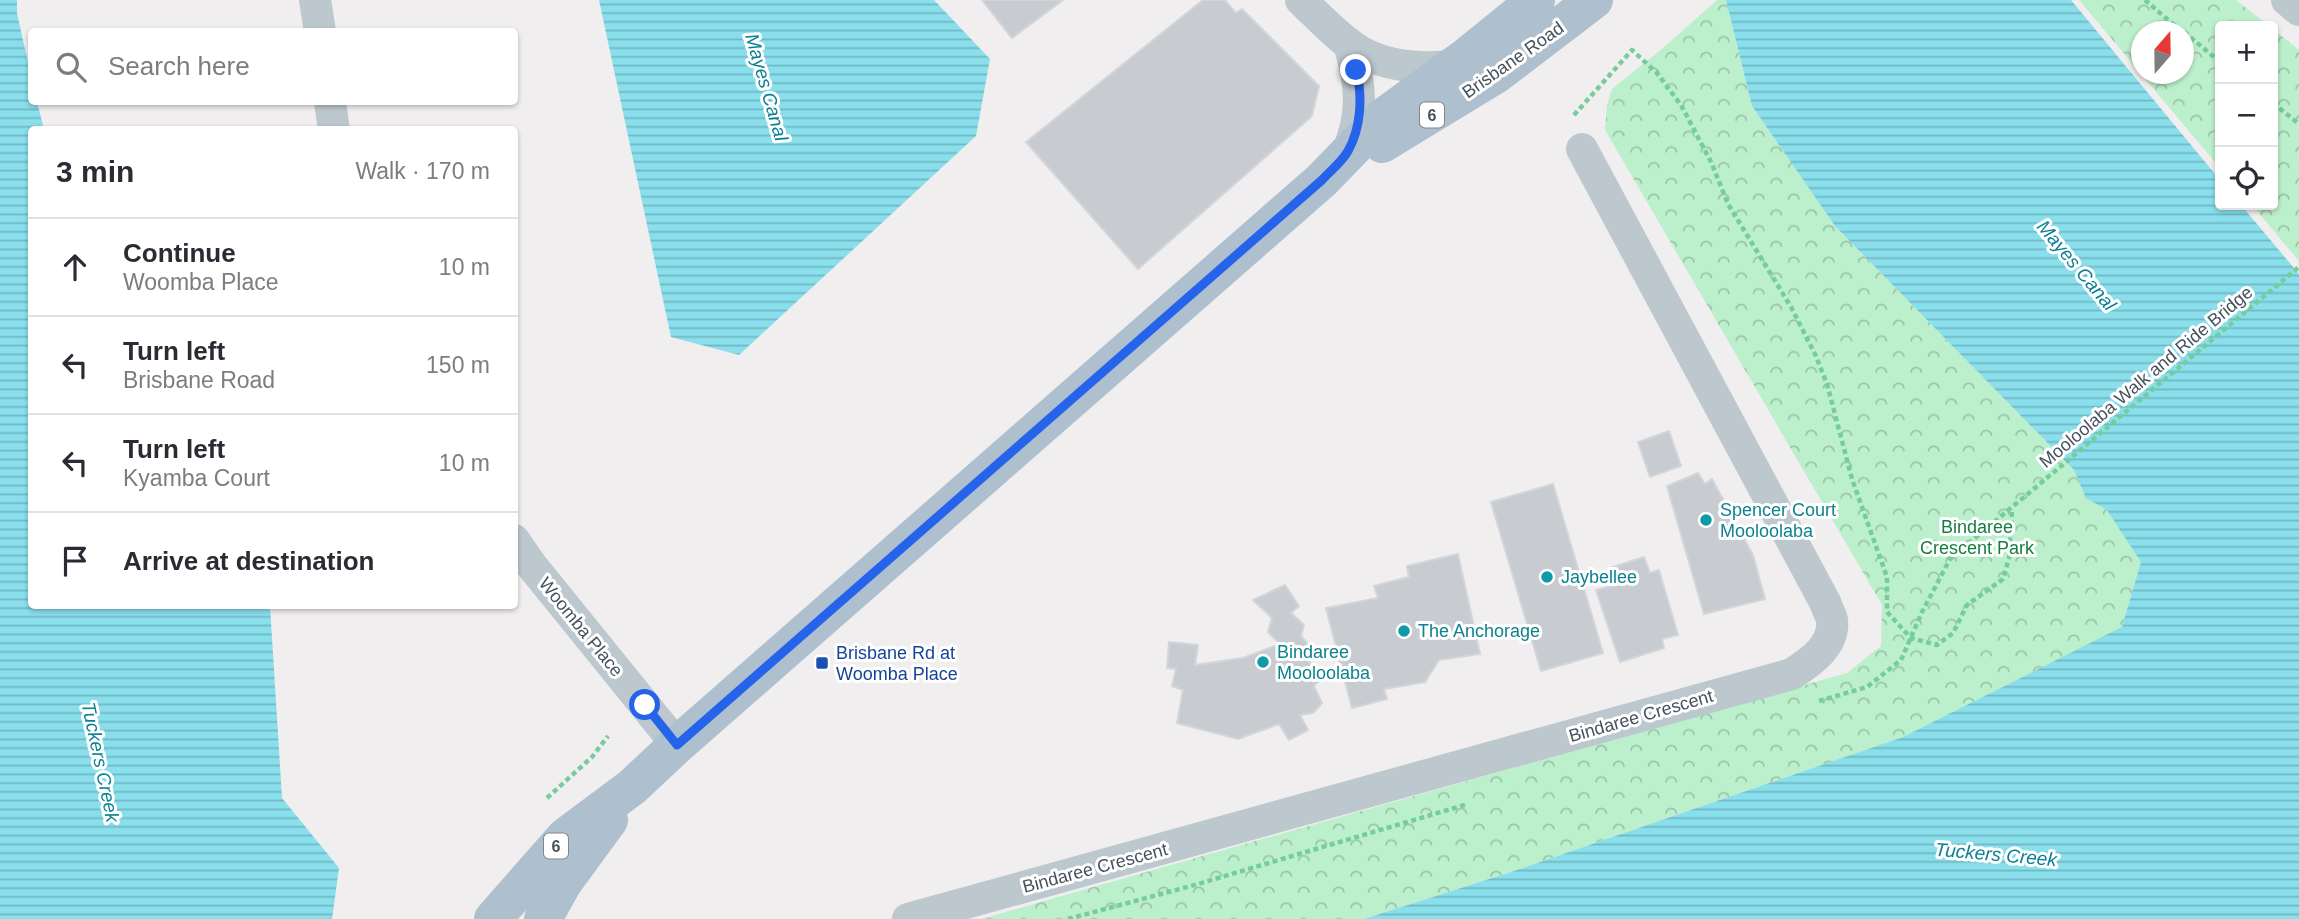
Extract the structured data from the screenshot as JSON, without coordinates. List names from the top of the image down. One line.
{"streets":{"main road":["Brisbane Road","6"],"street":["Woomba Place","Bindaree Crescent"],"path":["Mooloolaba Walk and Ride Bridge"]},"crossings":[["Brisbane Road","Woomba Place"]],"water":["Mayes Canal","Tuckers Creek"],"parks":["Bindaree Crescent Park"],"places":{"other":["Spencer Court Mooloolaba","Jaybellee","The Anchorage","Bindaree Mooloolaba"],"transit":["Brisbane Rd at Woomba Place"]},"north":"top","page":{"map_buttons":["+","−"],"search":"Search here","heading":["3 min","Walk · 170 m"],"list":[["Continue","Woomba Place","10 m"],["Turn left","Brisbane Road","150 m"],["Turn left","Kyamba Court","10 m"],"Arrive at destination"]}}
